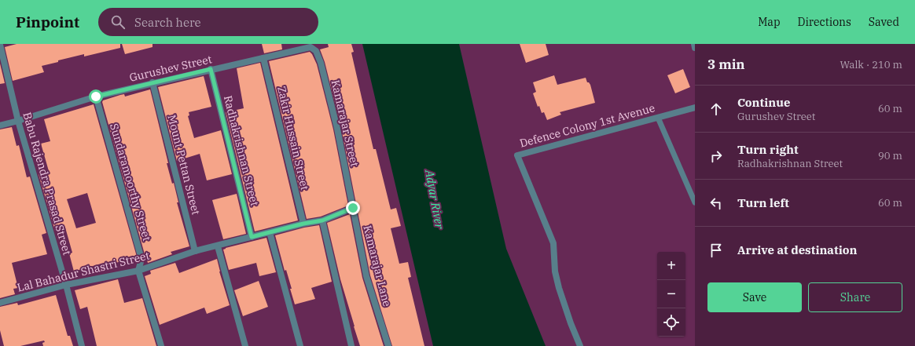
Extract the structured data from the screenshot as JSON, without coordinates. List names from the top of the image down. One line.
{"streets":{"street":["Gurushev Street","Kamarajar Street","Defence Colony 1st Avenue","Zakir Hussain Street","Radhakrishnan Street","Mount Pettan Street","Sundaramoorthy Street","Babu Rajendra Prasad Street","Kamarajar Lane","Lal Bahadur Shastri Street"]},"crossings":[["Gurushev Street","Kamarajar Street"],["Gurushev Street","Zakir Hussain Street"],["Gurushev Street","Radhakrishnan Street"],["Gurushev Street","Mount Pettan Street"],["Gurushev Street","Sundaramoorthy Street"],["Gurushev Street","Babu Rajendra Prasad Street"],["Kamarajar Street","Kamarajar Lane"],["Kamarajar Street","Lal Bahadur Shastri Street"],["Zakir Hussain Street","Lal Bahadur Shastri Street"],["Radhakrishnan Street","Lal Bahadur Shastri Street"],["Mount Pettan Street","Lal Bahadur Shastri Street"],["Sundaramoorthy Street","Lal Bahadur Shastri Street"],["Babu Rajendra Prasad Street","Lal Bahadur Shastri Street"],["Kamarajar Lane","Lal Bahadur Shastri Street"]],"water":["Adyar River"],"page":{"header":"Pinpoint","search":"Search here","nav":["Map","Directions","Saved"],"heading":["3 min","Walk · 210 m"],"list":[["Continue","Gurushev Street","60 m"],["Turn right","Radhakrishnan Street","90 m"],["Turn left","60 m"],"Arrive at destination"],"map_buttons":["+","−"],"buttons":["Save","Share"]}}
